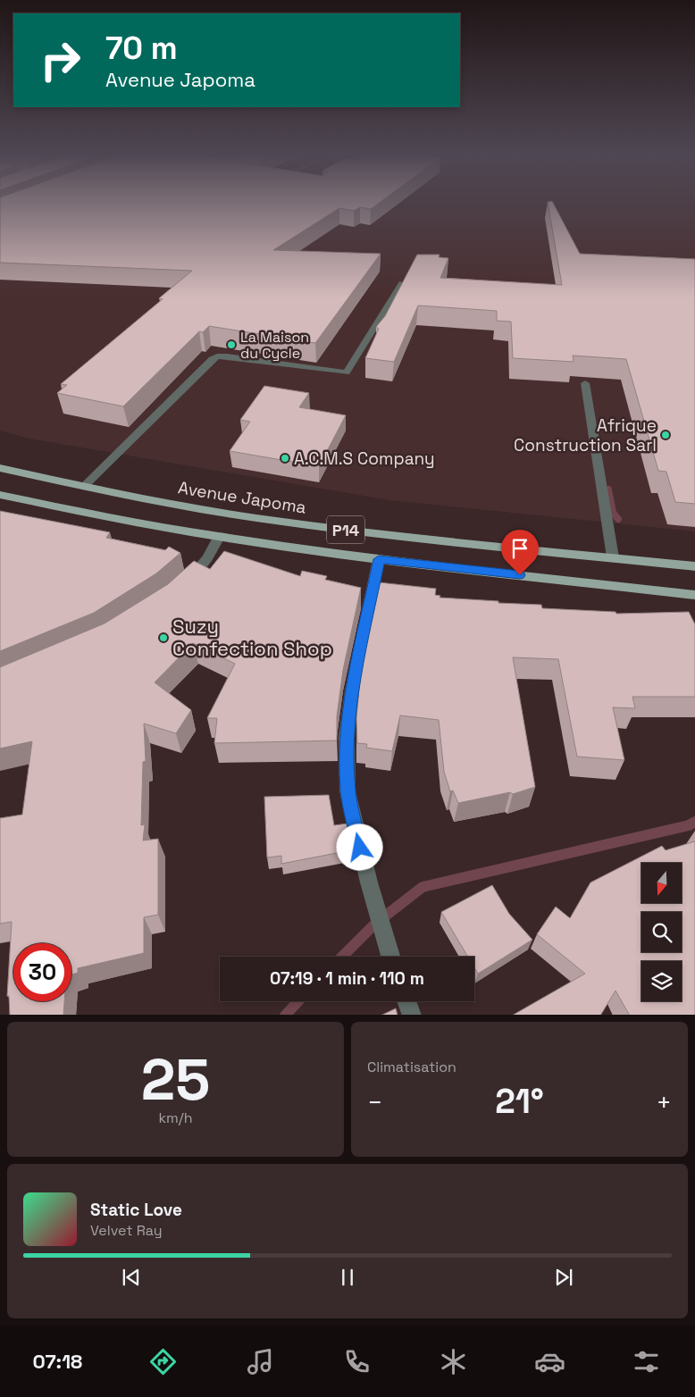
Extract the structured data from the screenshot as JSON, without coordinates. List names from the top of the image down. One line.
{"streets":{"main road":["Avenue Japoma","P14"]},"places":["La Maison du Cycle","Afrique Construction Sarl","A.C.M.S Company","Suzy Confection Shop"],"north":"bottom","page":{"turn":["70 m","Avenue Japoma"],"limit":"30","trip":"07:19 · 1 min · 110 m","tile":[["25","km/h"],"Climatisation"],"heat":["−","21°","+"],"song":["Static Love","Velvet Ray"],"tabs":"07:18"}}
